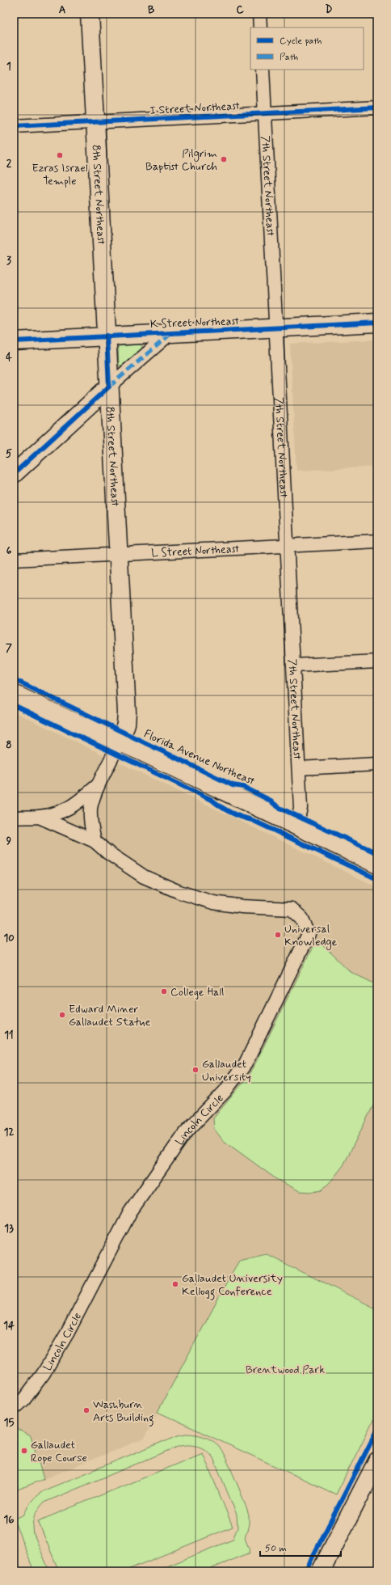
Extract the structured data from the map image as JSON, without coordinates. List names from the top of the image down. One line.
{"streets":{"main road":["8th Street Northeast","K Street Northeast","Florida Avenue Northeast"],"street":["I Street Northeast","7th Street Northeast","L Street Northeast","Lincoln Circle"]},"crossings":[["I Street Northeast","7th Street Northeast"],["I Street Northeast","8th Street Northeast"],["7th Street Northeast","K Street Northeast"],["7th Street Northeast","L Street Northeast"],["7th Street Northeast","Florida Avenue Northeast"],["8th Street Northeast","K Street Northeast"],["8th Street Northeast","L Street Northeast"],["8th Street Northeast","Florida Avenue Northeast"],["8th Street Northeast","Lincoln Circle"],["Florida Avenue Northeast","Lincoln Circle"]],"parks":["Brentwood Park"],"places":["Ezras Israel Temple","Pilgrim Baptist Church","Universal Knowledge","College Hall","Edward Miner Gallaudet Statue","Gallaudet University","Gallaudet University Kellogg Conference","Washburn Arts Building","Gallaudet Rope Course"],"legend":["Cycle path","Path"],"scale_bar":"50 m","grid":{"columns":["A","B","C","D"],"rows":["1","2","3","4","5","6","7","8","9","10","11","12","13","14","15","16"]}}
